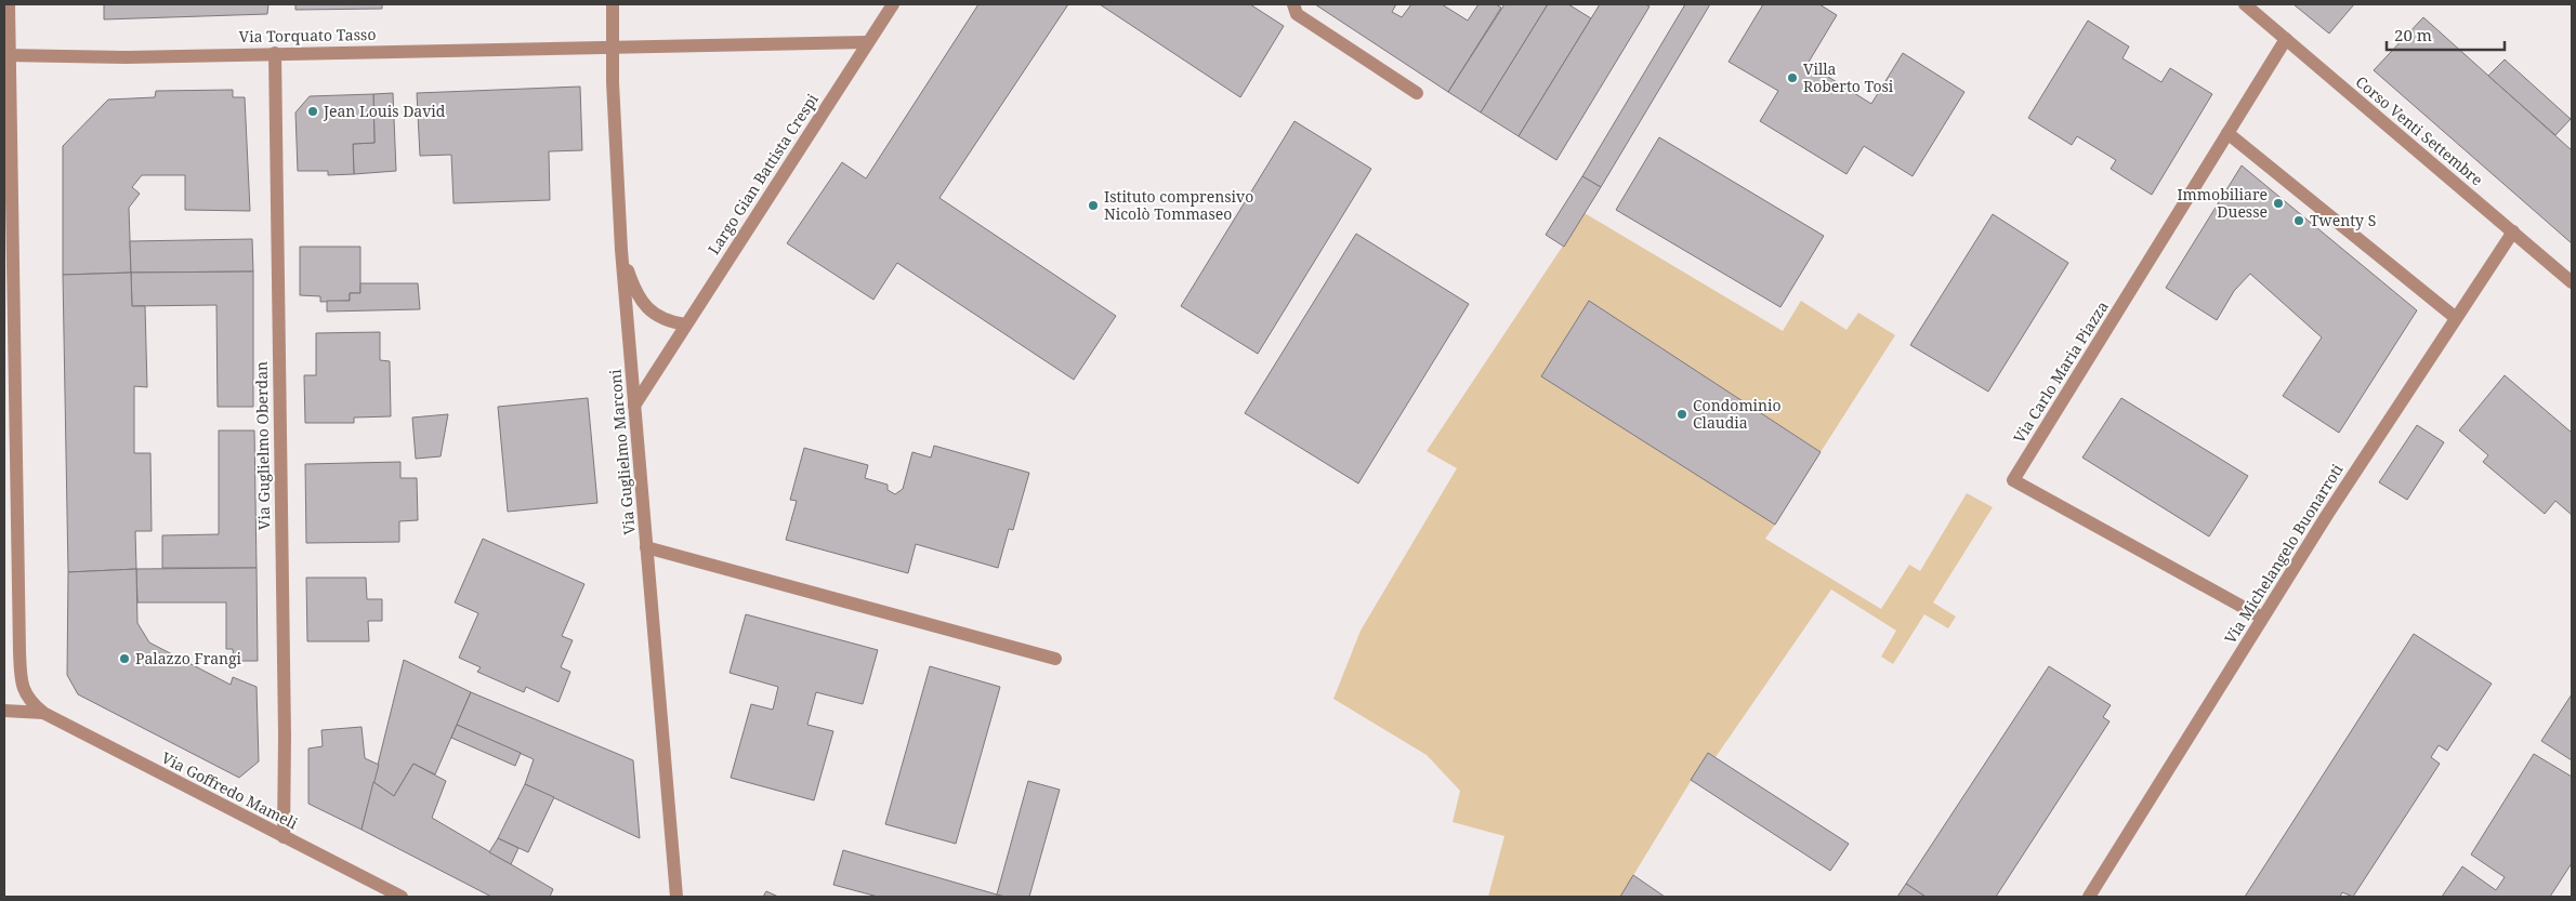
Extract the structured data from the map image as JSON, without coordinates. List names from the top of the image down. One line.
{"streets":{"street":["Via Torquato Tasso","Corso Venti Settembre","Largo Gian Battista Crespi","Via Carlo Maria Piazza","Via Guglielmo Oberdan","Via Guglielmo Marconi","Via Michelangelo Buonarroti","Via Goffredo Mameli"]},"crossings":[["Via Torquato Tasso","Via Guglielmo Oberdan"],["Via Torquato Tasso","Via Guglielmo Marconi"],["Corso Venti Settembre","Via Carlo Maria Piazza"],["Corso Venti Settembre","Via Michelangelo Buonarroti"],["Largo Gian Battista Crespi","Via Guglielmo Marconi"],["Via Carlo Maria Piazza","Via Michelangelo Buonarroti"],["Via Guglielmo Oberdan","Via Goffredo Mameli"]],"places":["Villa Roberto Tosi","Jean Louis David","Immobiliare Duesse","Istituto comprensivo Nicolò Tommaseo","Twenty S","Condominio Claudia","Palazzo Frangi"],"scale_bar":"20 m"}
